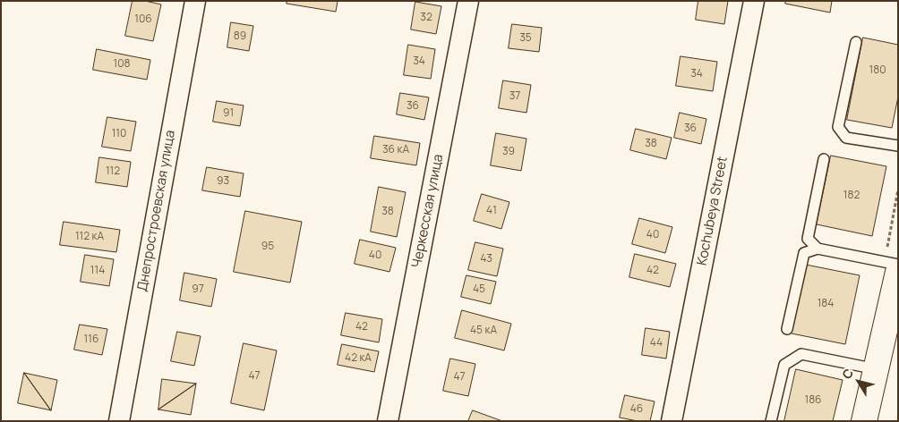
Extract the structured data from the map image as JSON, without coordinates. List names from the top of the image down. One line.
{"streets":{"street":["Днепростроевская улица","Черкесская улица","Kochubeya Street"]},"house_numbers":["32","106","89","35","34","108","180","34","37","36","91","36","110","38","36 кА","39","112","93","182","41","38","40","112 кА","95","40","43","114","42","97","45","184","42","45 кА","116","44","42 кА","47","47","186","46"],"north":"top left"}
